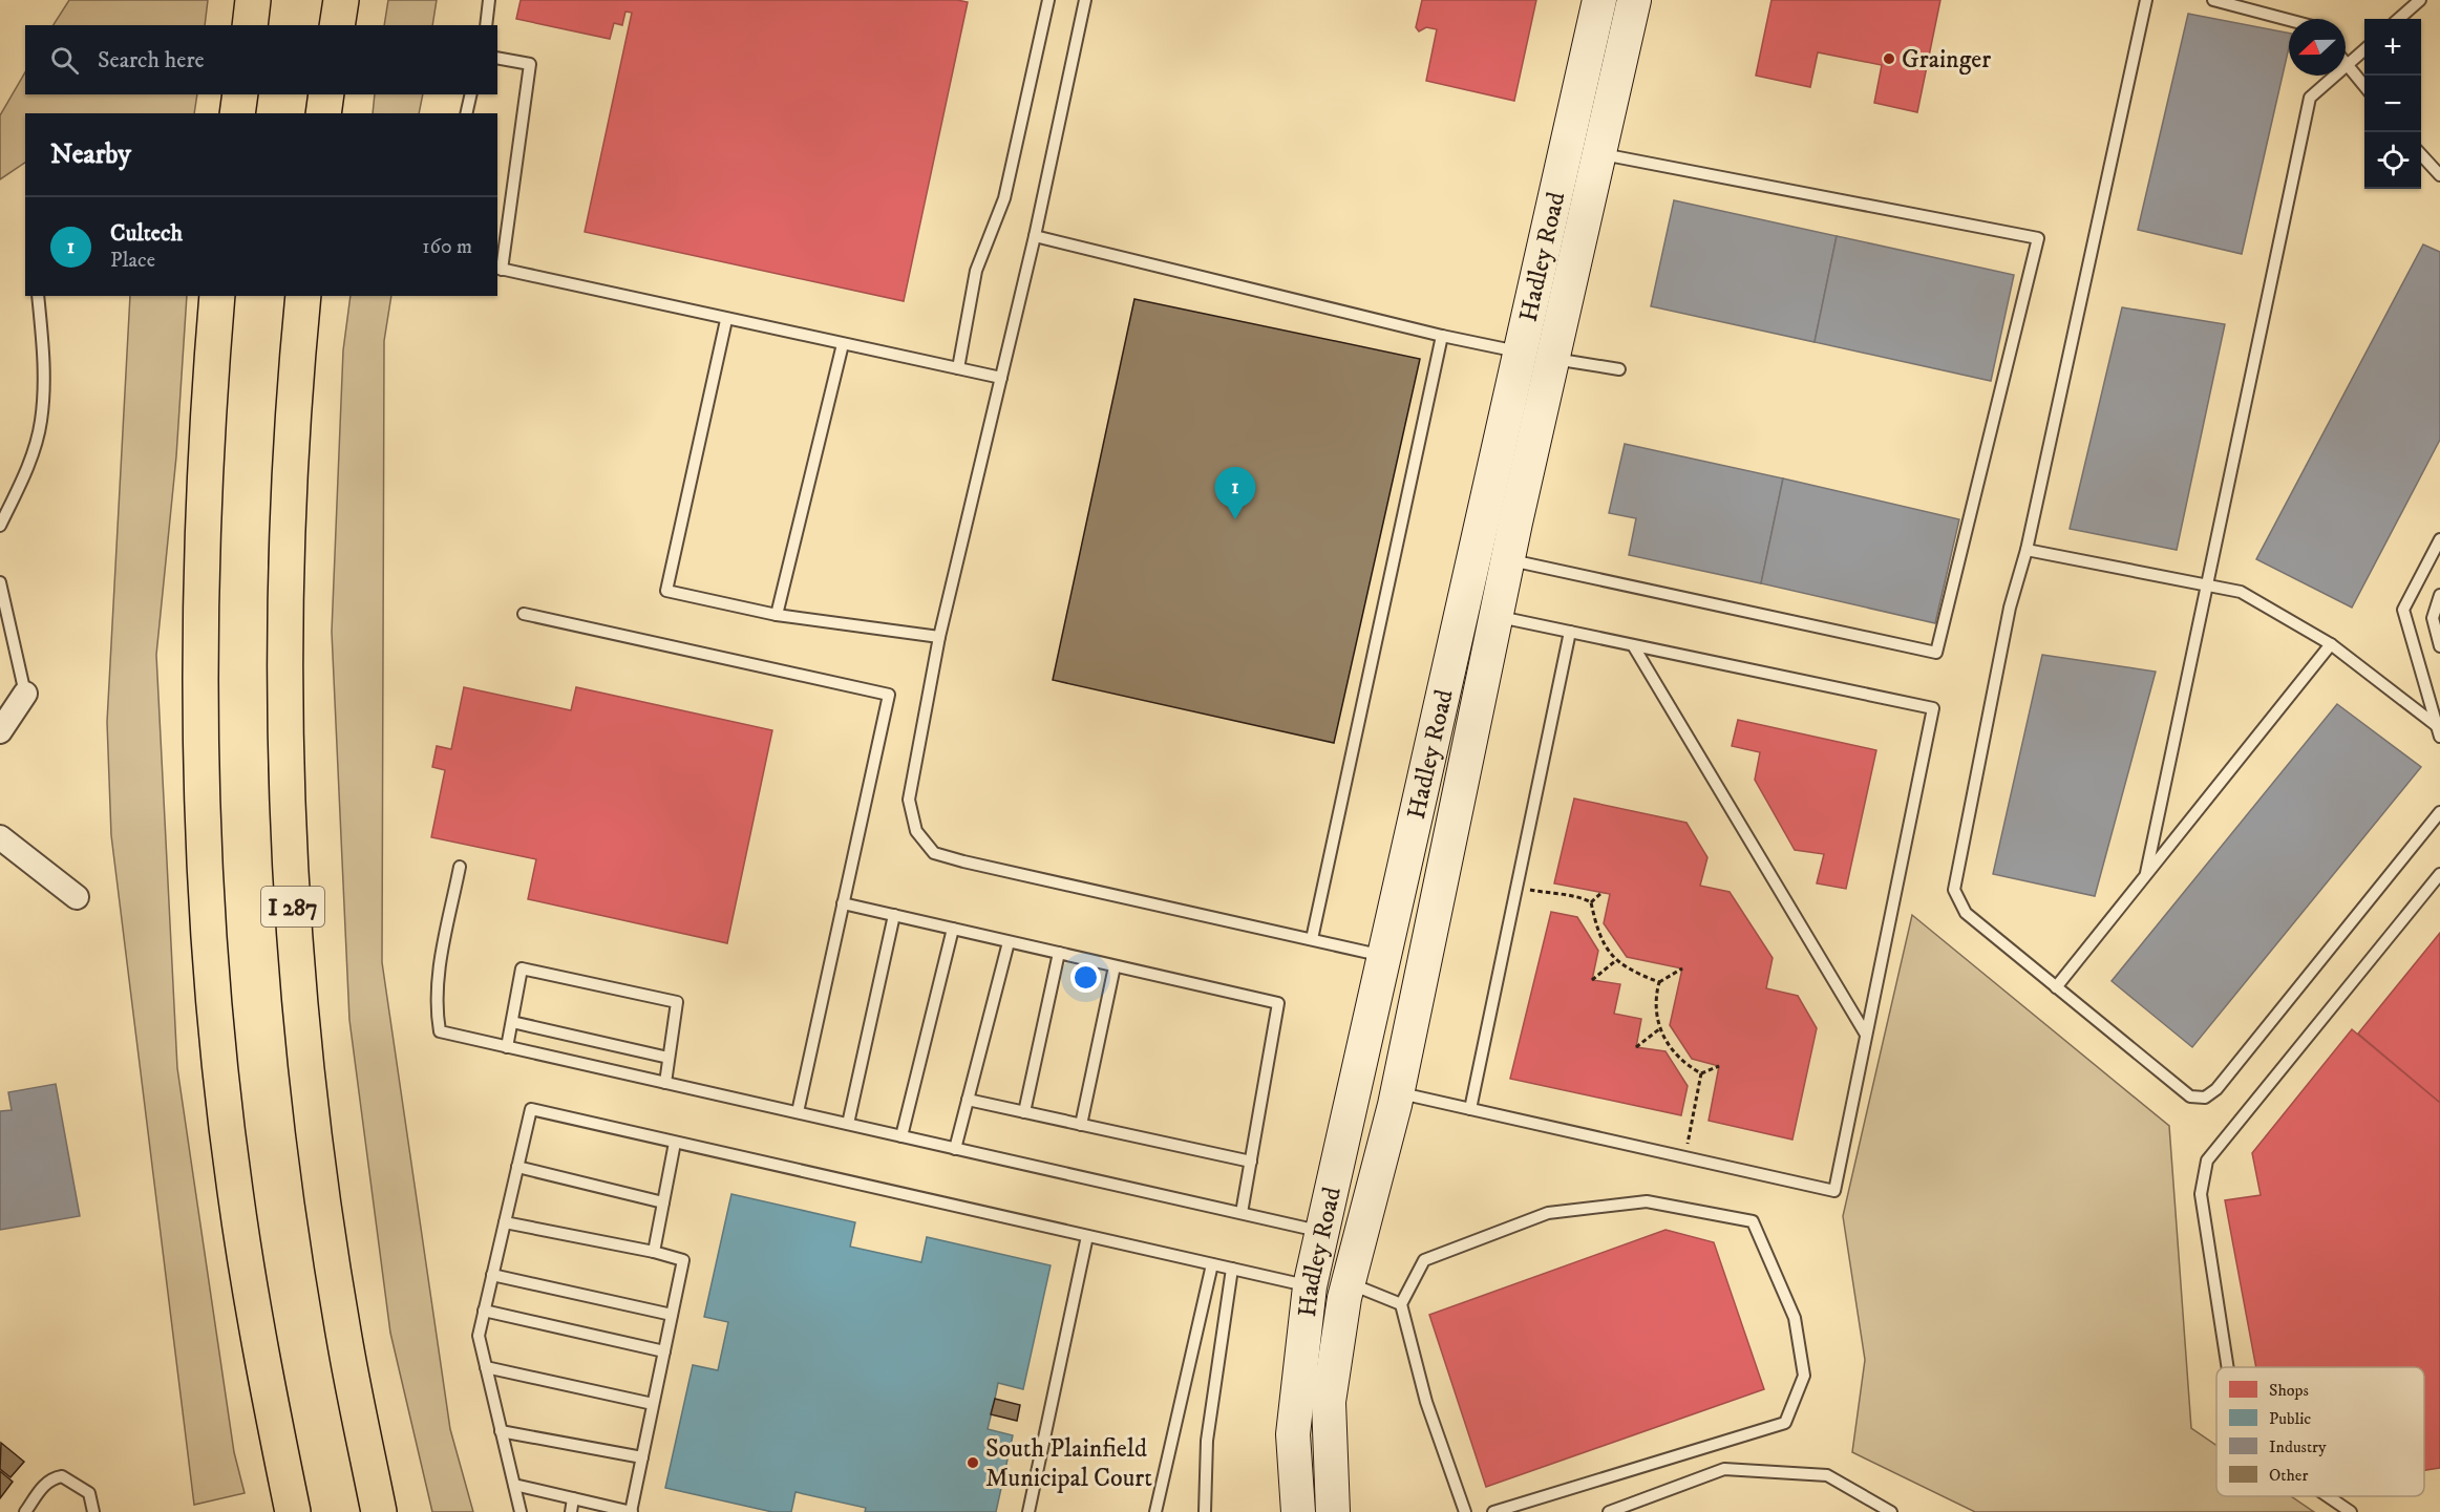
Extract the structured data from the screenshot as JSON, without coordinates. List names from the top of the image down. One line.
{"streets":{"highway":["I 287"],"main road":["Hadley Road"]},"places":["Grainger","South Plainfield Municipal Court"],"legend":["Shops","Public","Industry","Other"],"north":"left","page":{"map_buttons":["+","−"],"search":"Search here","heading":"Nearby","list":[{"mark":"1","name":"Cultech","note":"Place","value":"160 m"}],"pins":"1"}}
